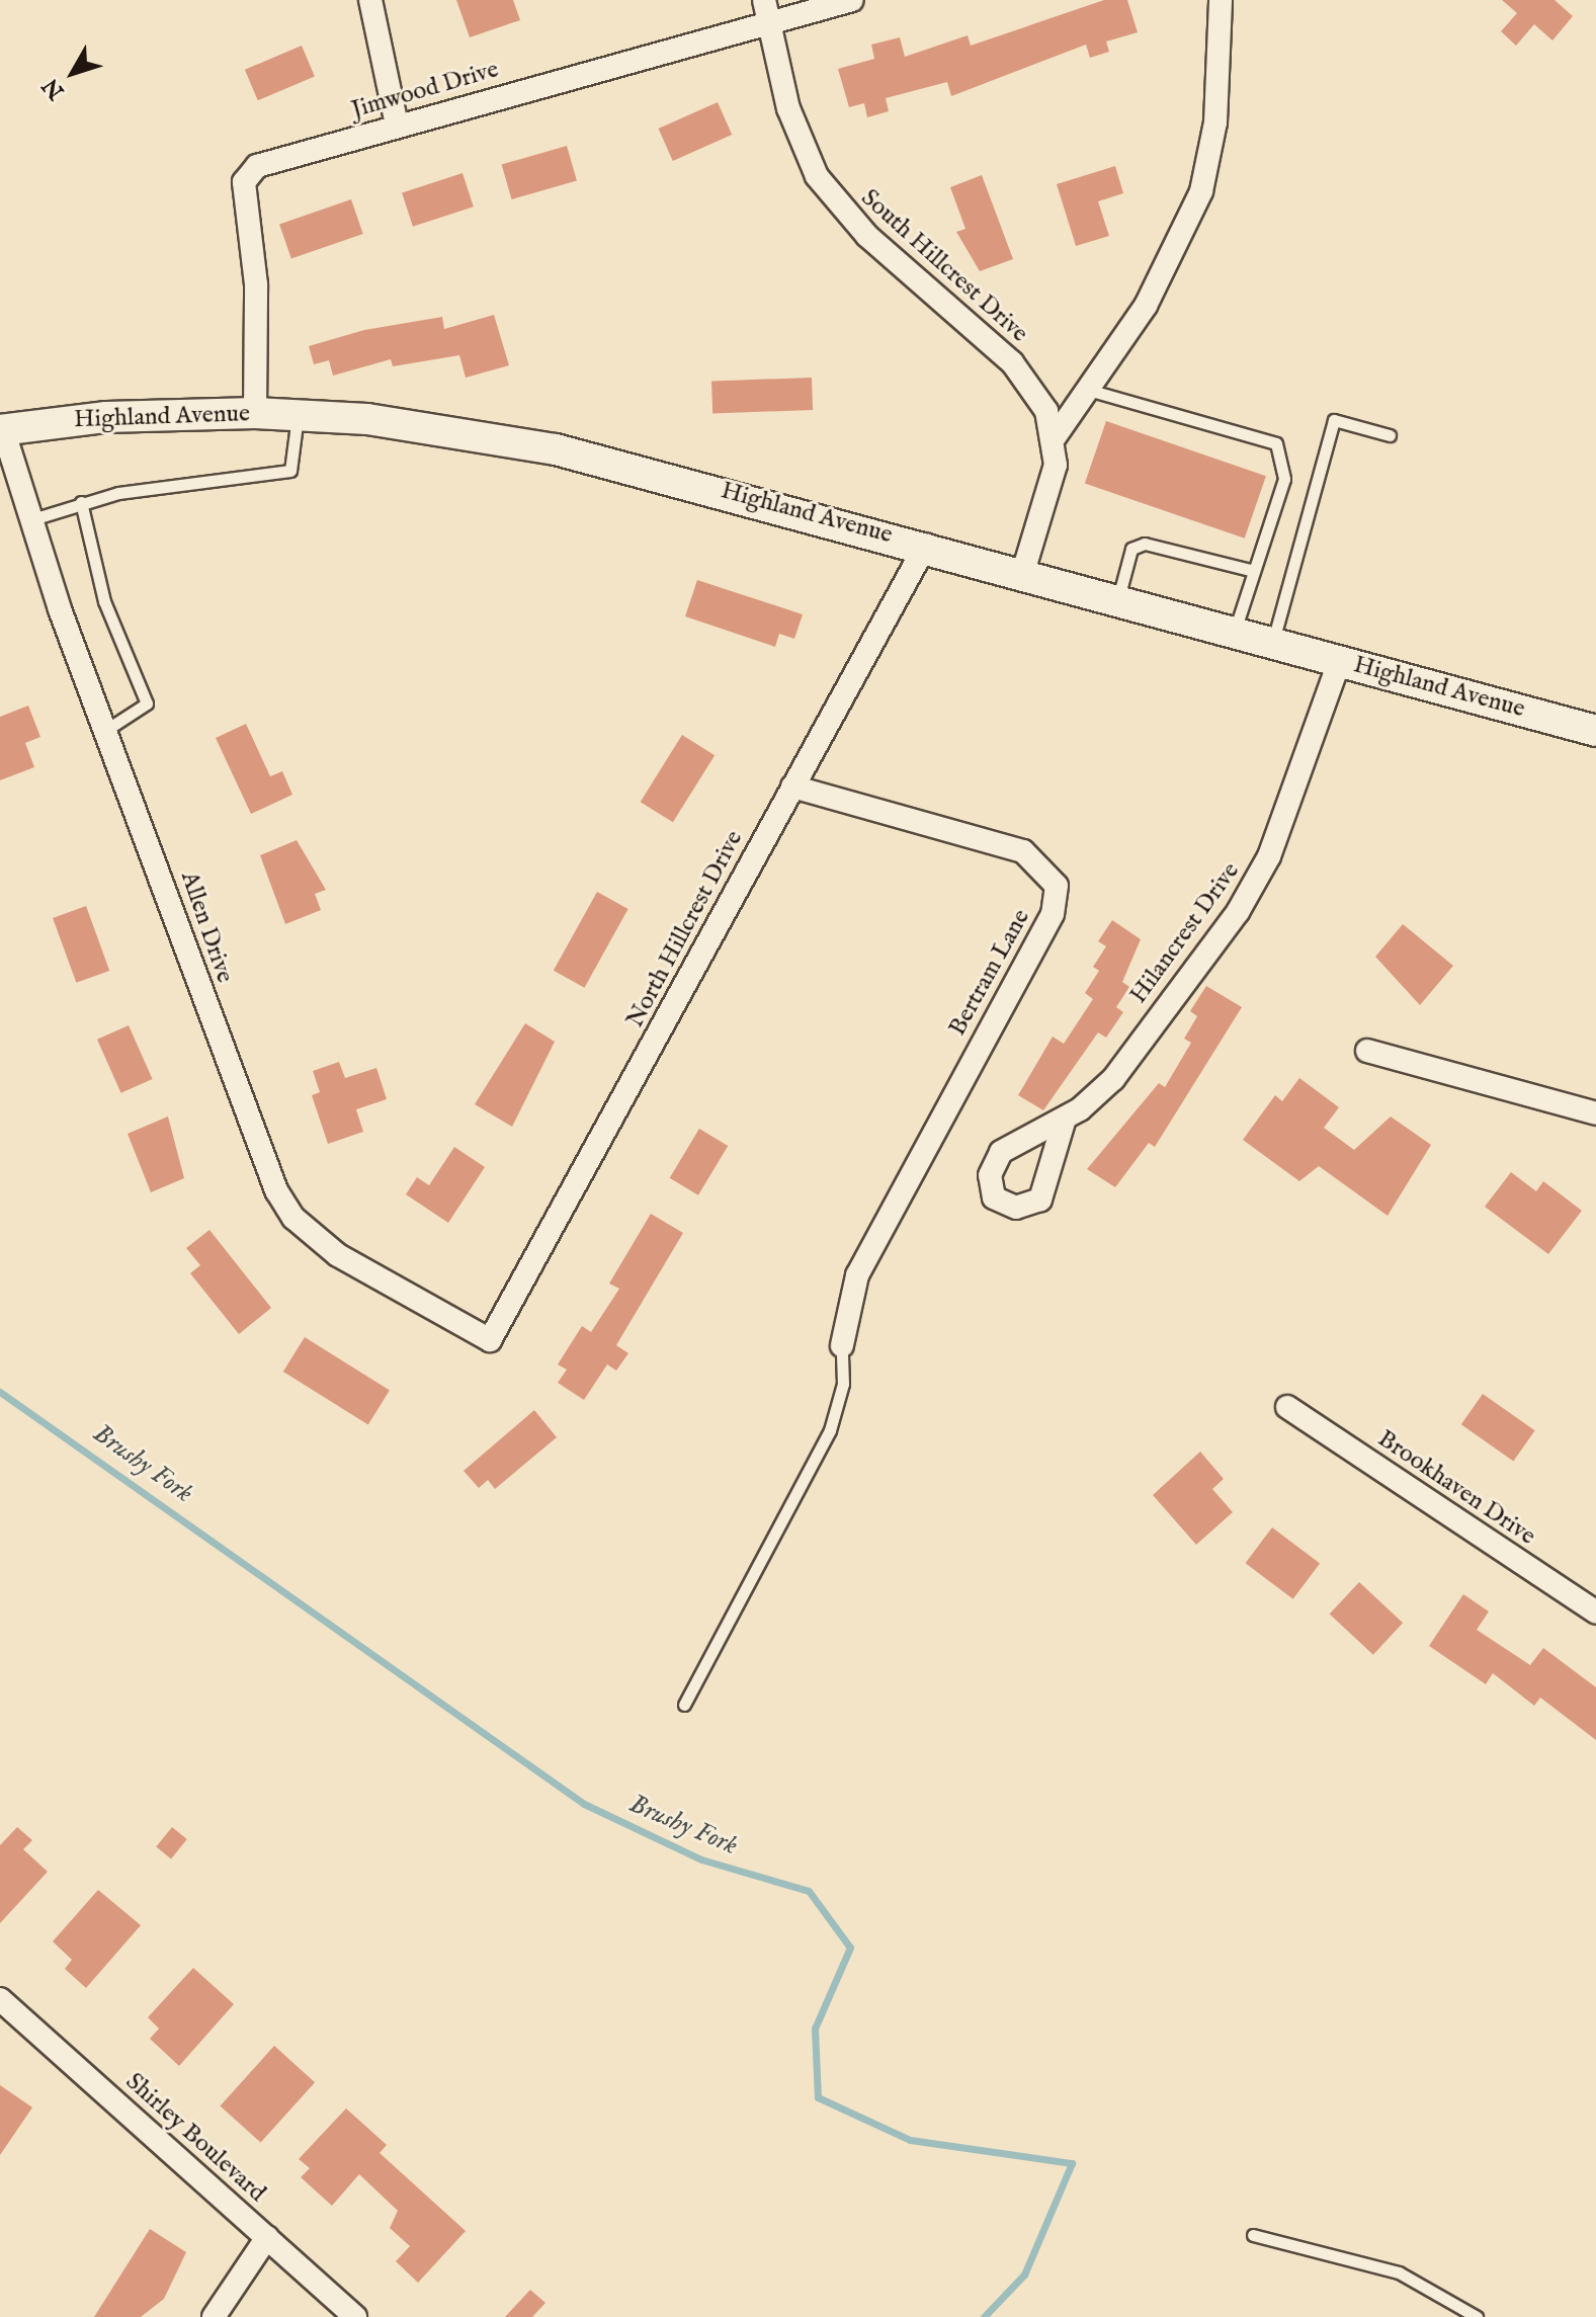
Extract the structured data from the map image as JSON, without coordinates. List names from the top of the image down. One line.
{"streets":{"main road":["Highland Avenue"],"street":["Jimwood Drive","South Hillcrest Drive","Allen Drive","North Hillcrest Drive","Hilancrest Drive","Bertram Lane","Brookhaven Drive","Shirley Boulevard"]},"crossings":[["Jimwood Drive","South Hillcrest Drive"],["Jimwood Drive","Highland Avenue"],["South Hillcrest Drive","Highland Avenue"],["Highland Avenue","Allen Drive"],["Highland Avenue","North Hillcrest Drive"],["Highland Avenue","Hilancrest Drive"],["Allen Drive","North Hillcrest Drive"],["North Hillcrest Drive","Bertram Lane"]],"water":["Brushy Fork"],"north":"bottom left"}
